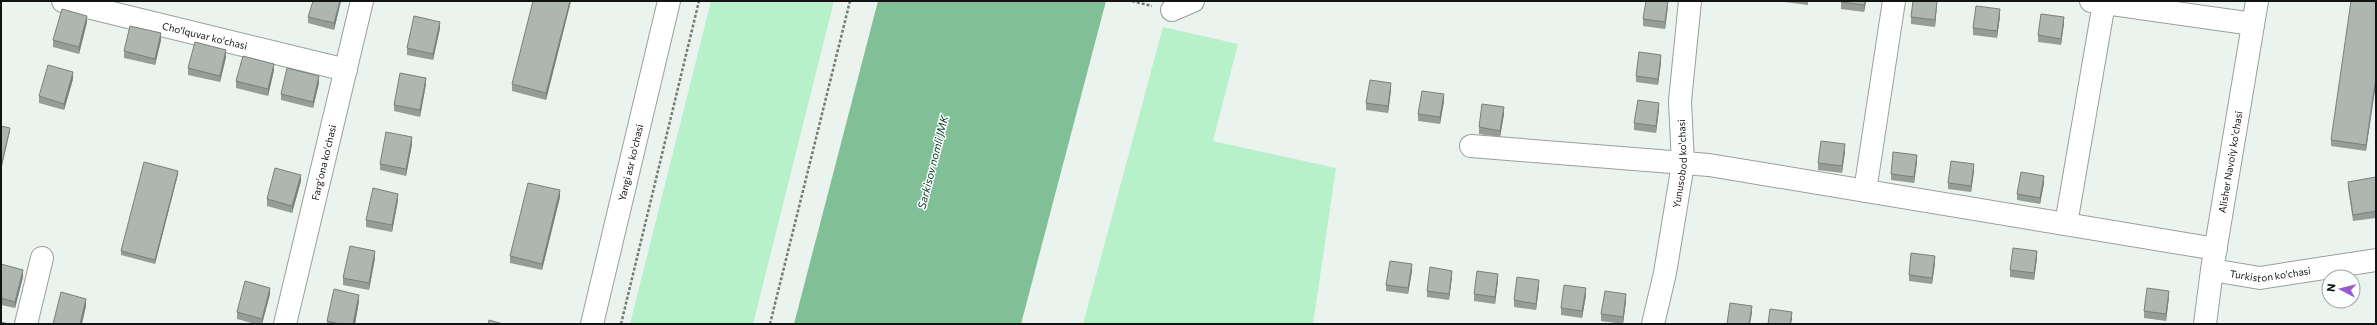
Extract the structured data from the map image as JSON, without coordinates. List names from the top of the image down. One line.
{"streets":{"street":["Cho‘lquvar ko'chasi","Farg'ona ko'chasi","Yangi asr ko'chasi","Alisher Navoiy ko'chasi","Yunusobod ko'chasi","Turkiston ko'chasi"]},"crossings":[["Cho‘lquvar ko'chasi","Farg'ona ko'chasi"],["Alisher Navoiy ko'chasi","Turkiston ko'chasi"]],"water":["Sarkisov nomli JMK"],"north":"left"}
